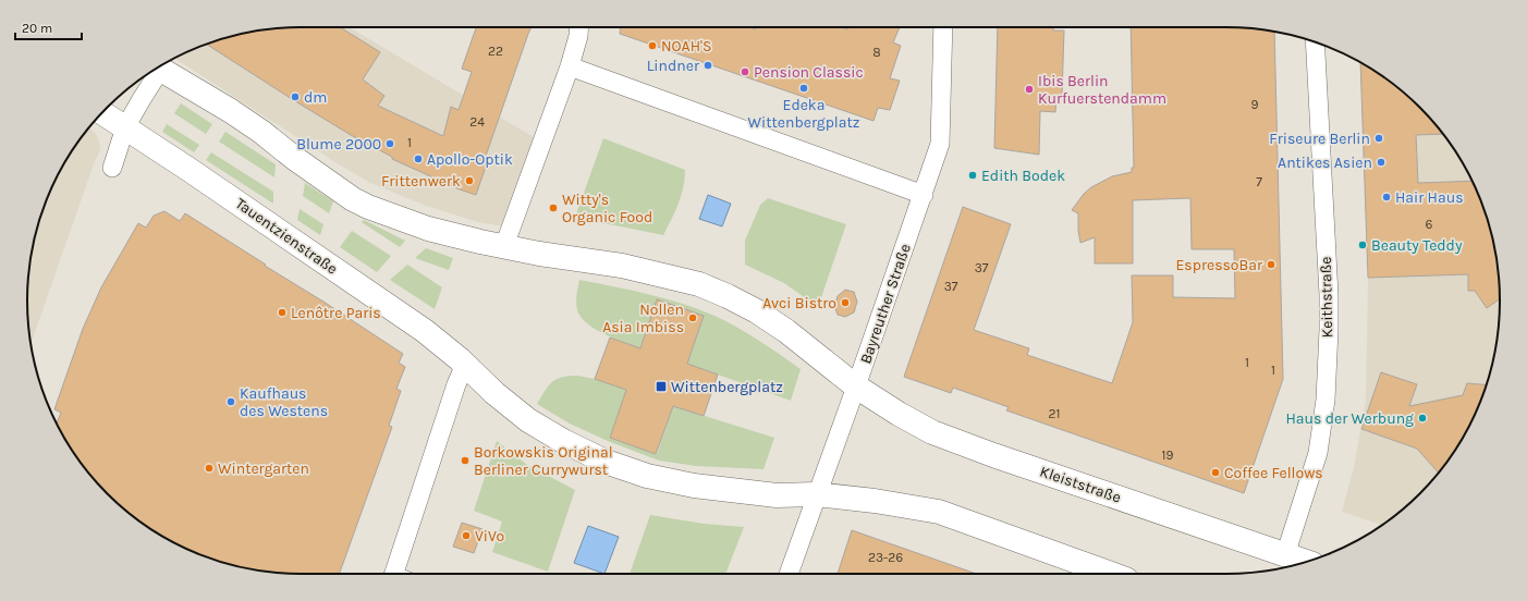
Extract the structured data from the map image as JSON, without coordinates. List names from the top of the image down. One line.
{"streets":{"main road":["Tauentzienstraße","Kleiststraße"],"street":["Keithstraße","Bayreuther Straße"]},"crossings":[["Keithstraße","Kleiststraße"],["Bayreuther Straße","Kleiststraße"]],"places":{"other":["NOAH'S","Lindner","Pension Classic","Edeka Wittenbergplatz","Ibis Berlin Kurfuerstendamm","dm","Friseure Berlin","Blume 2000","Apollo-Optik","Antikes Asien","Edith Bodek","Frittenwerk","Hair Haus","Witty's Organic Food","Beauty Teddy","EspressoBar","Avci Bistro","Lenôtre Paris","Nollen Asia Imbiss","Kaufhaus des Westens","Haus der Werbung","Borkowskis Original Berliner Currywurst","Wintergarten","Coffee Fellows","ViVo"],"transit":["Wittenbergplatz"]},"house_numbers":["22","8","9","24","1","7","6","37","37","1","1","21","19","23-26"],"scale_bar":"20 m"}
